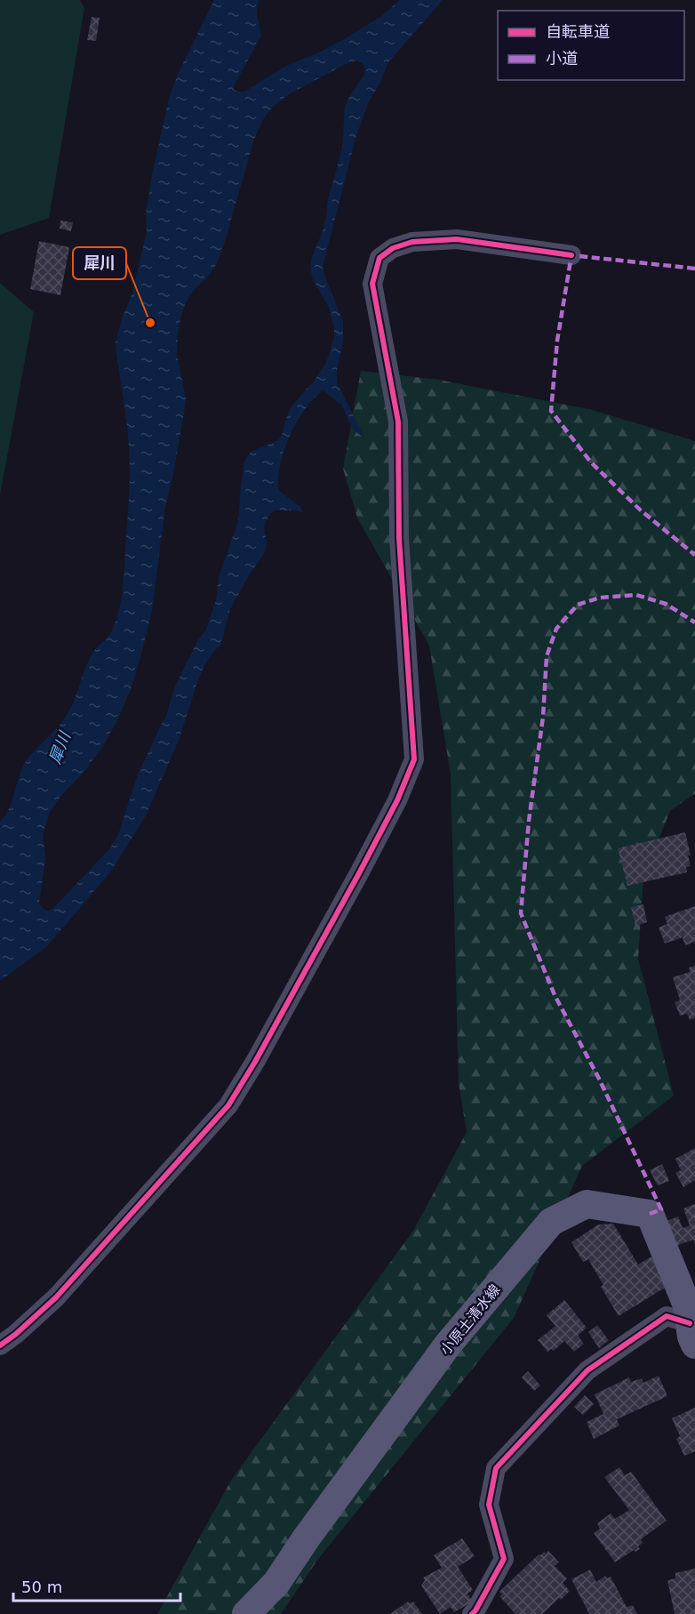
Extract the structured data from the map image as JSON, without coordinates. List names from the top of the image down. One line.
{"streets":{"main road":["小原土清水線"]},"water":["犀川"],"places":["犀川"],"legend":["自転車道","小道"],"scale_bar":"50 m"}
